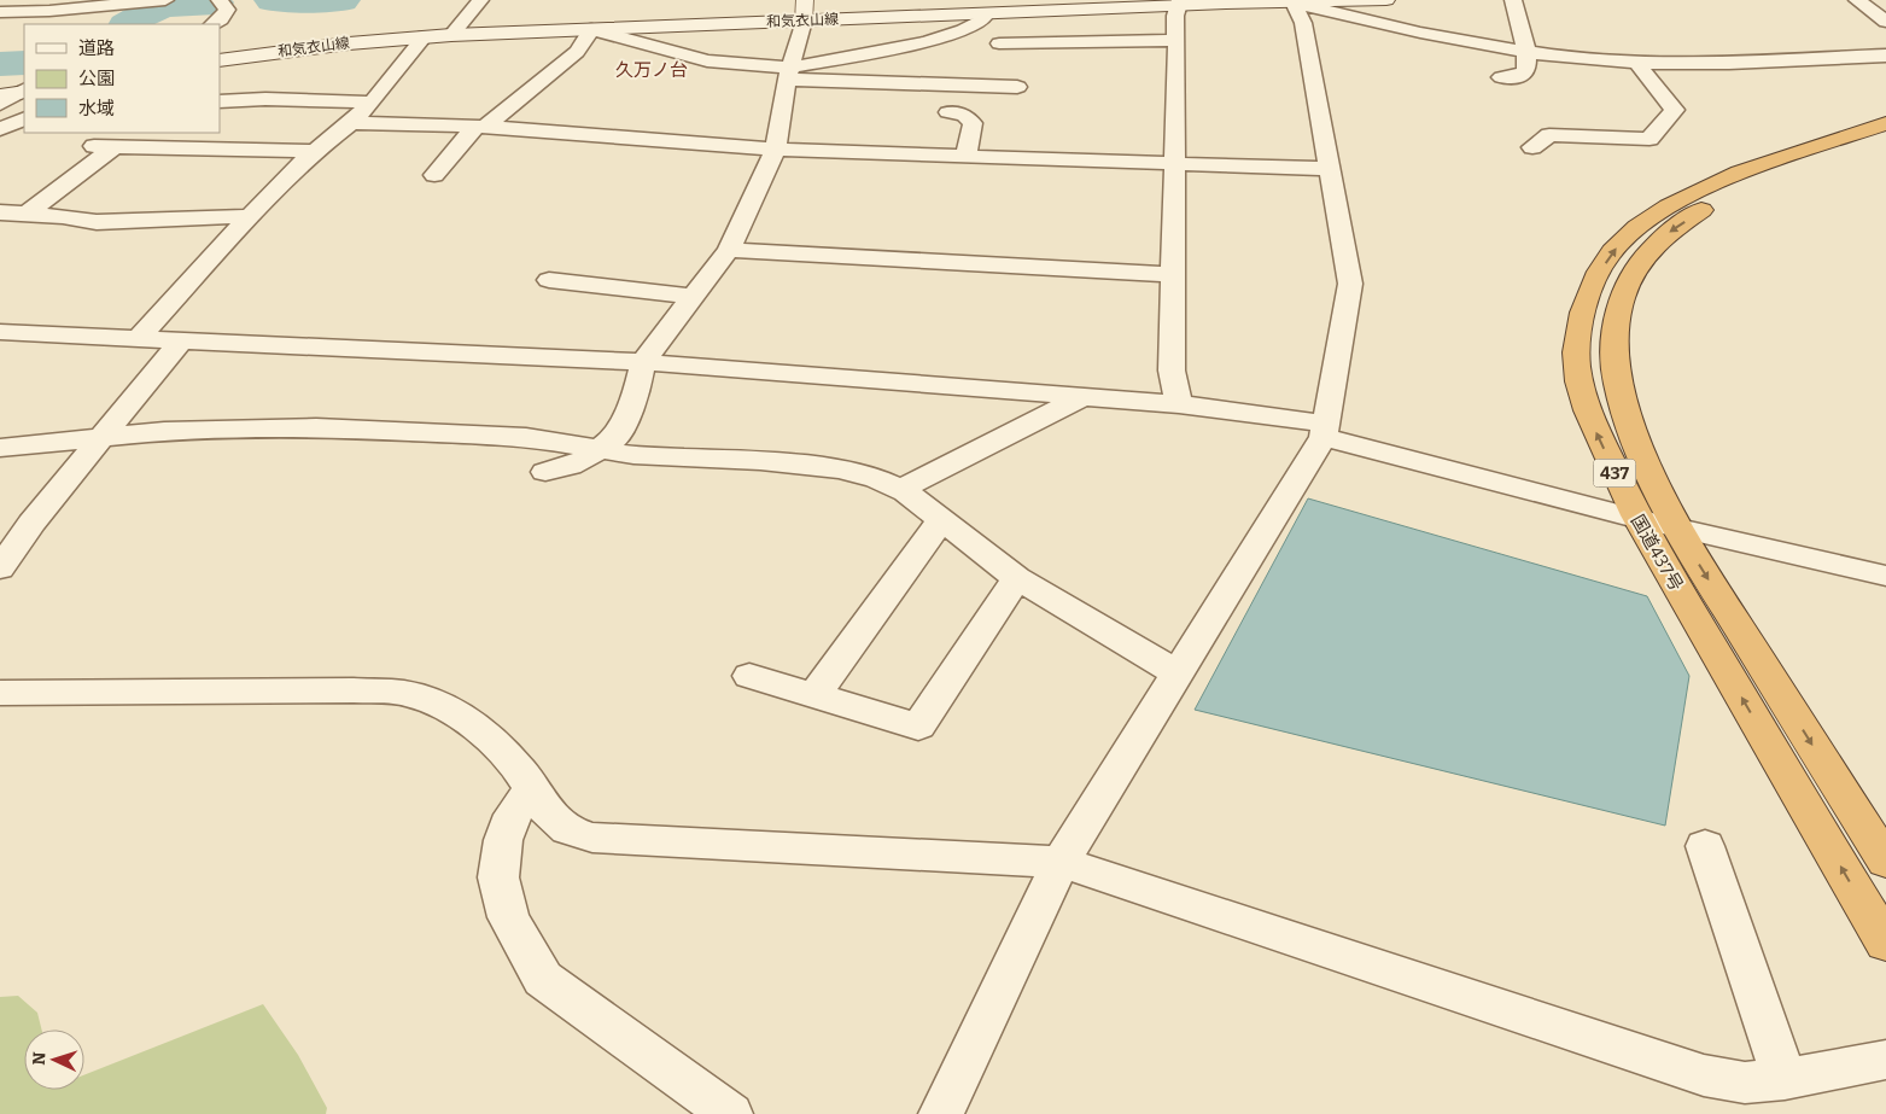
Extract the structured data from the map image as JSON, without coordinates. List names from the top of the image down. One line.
{"streets":{"highway":["437","国道437号"],"main road":["和気衣山線"]},"districts":["久万ノ台"],"legend":["道路","公園","水域"],"north":"left"}
